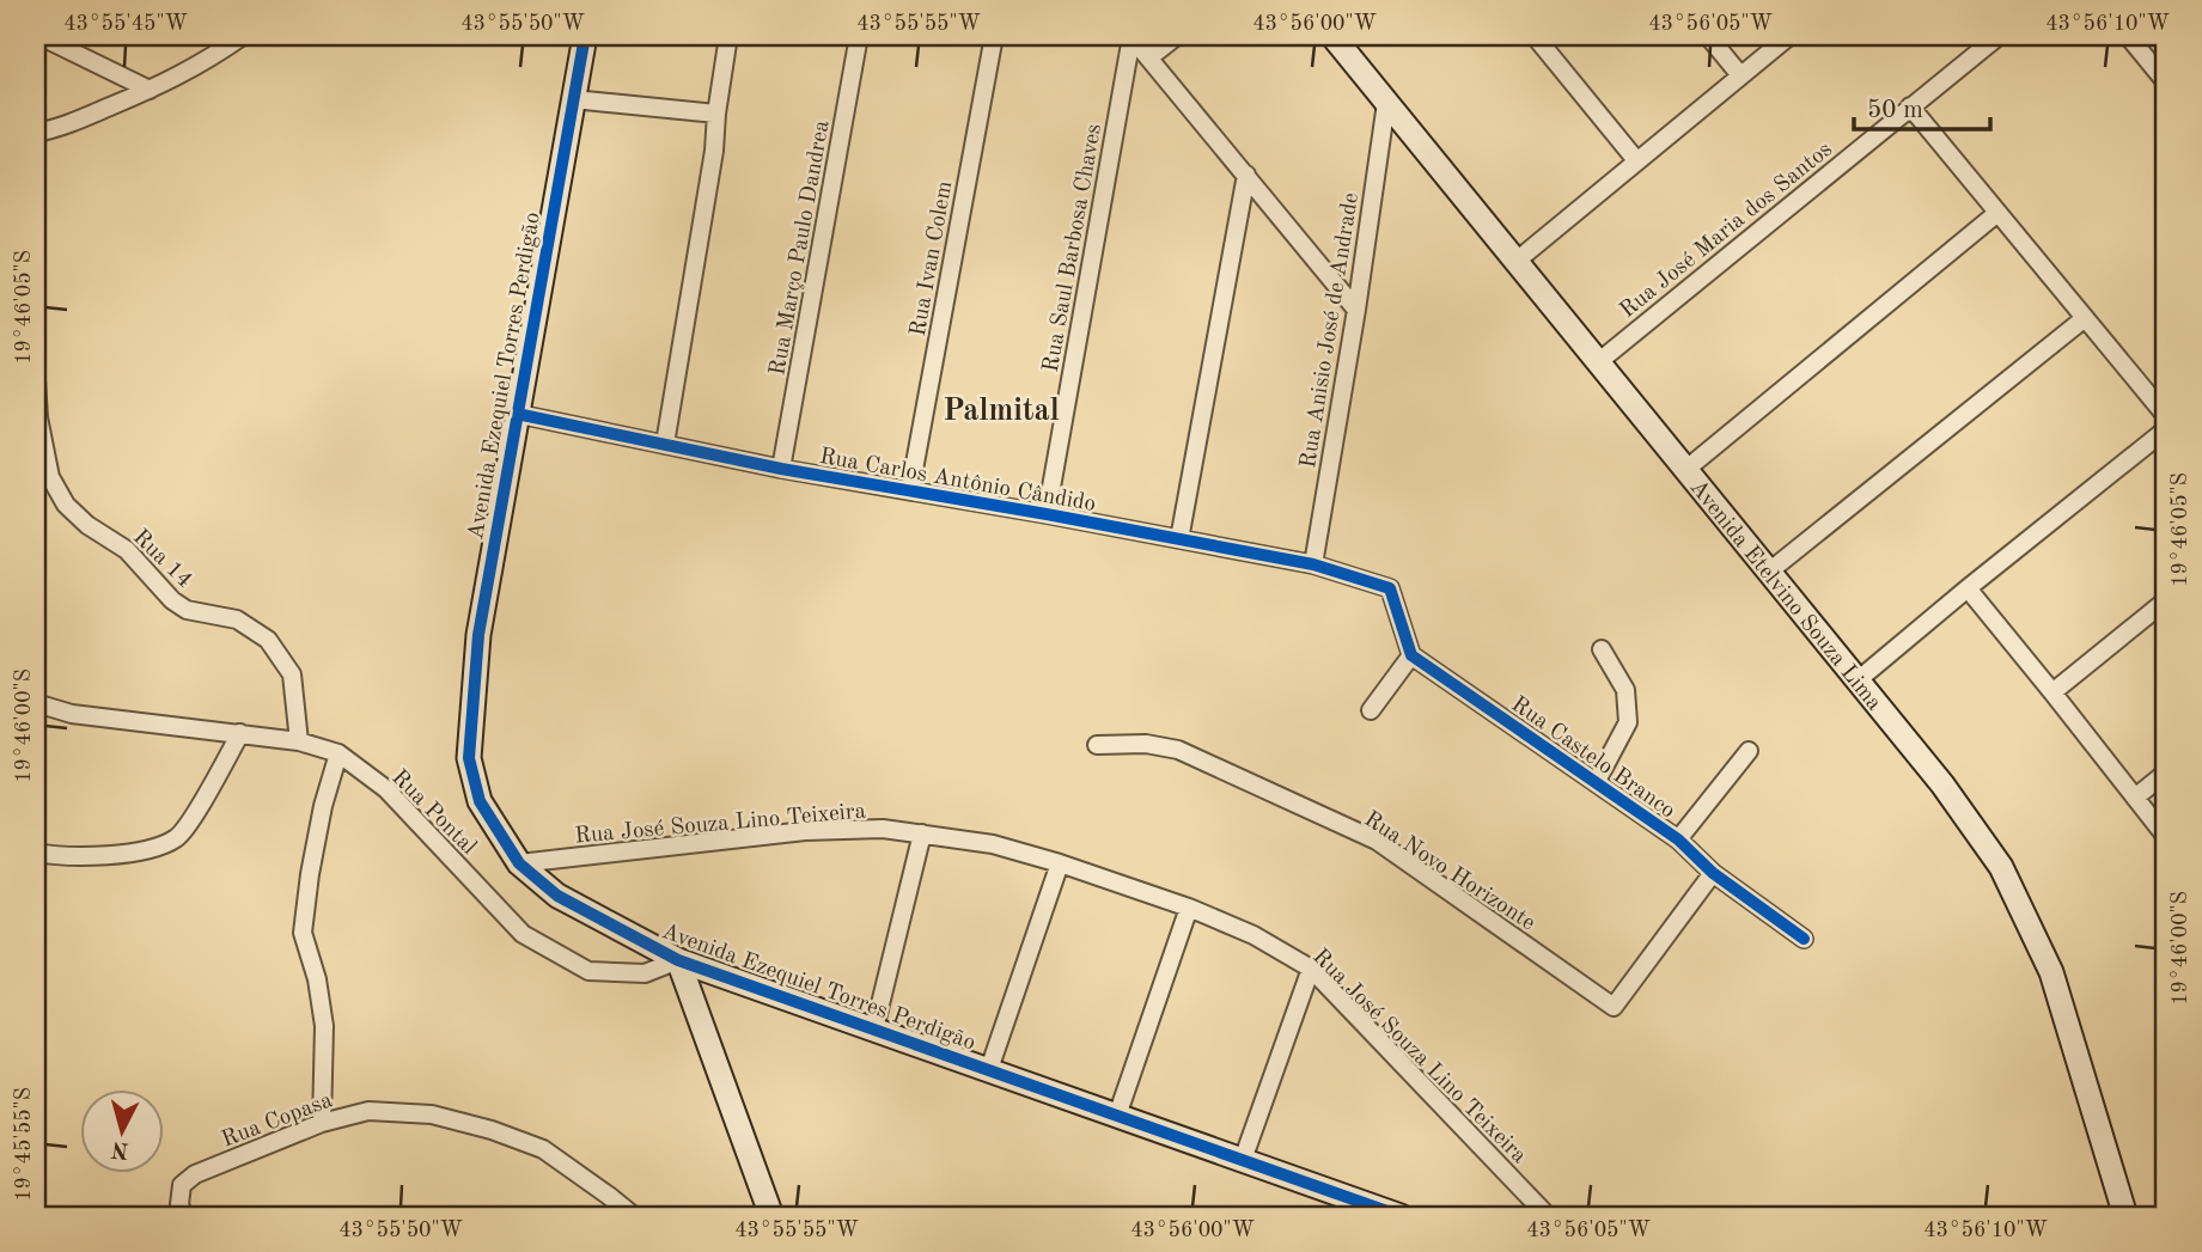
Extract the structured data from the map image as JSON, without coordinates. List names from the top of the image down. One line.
{"streets":{"street":["Rua José Maria dos Santos","Rua Março Paulo Dandrea","Rua Saul Barbosa Chaves","Rua Ivan Colem","Rua Anisio José de Andrade","Avenida Ezequiel Torres Perdigão","Rua Carlos Antônio Cândido","Rua 14","Avenida Etelvino Souza Lima","Rua Castelo Branco","Rua Pontal","Rua José Souza Lino Teixeira","Rua Novo Horizonte","Rua Copasa"]},"crossings":[["Rua José Maria dos Santos","Avenida Etelvino Souza Lima"],["Rua Março Paulo Dandrea","Rua Carlos Antônio Cândido"],["Rua Saul Barbosa Chaves","Rua Carlos Antônio Cândido"],["Rua Ivan Colem","Rua Carlos Antônio Cândido"],["Rua Anisio José de Andrade","Rua Carlos Antônio Cândido"],["Rua Anisio José de Andrade","Avenida Etelvino Souza Lima"],["Avenida Ezequiel Torres Perdigão","Rua Carlos Antônio Cândido"],["Avenida Ezequiel Torres Perdigão","Rua Pontal"],["Avenida Ezequiel Torres Perdigão","Rua José Souza Lino Teixeira"],["Rua Carlos Antônio Cândido","Rua Castelo Branco"],["Rua 14","Rua Pontal"],["Rua Castelo Branco","Rua Novo Horizonte"]],"districts":["Palmital"],"scale_bar":"50 m","north":"bottom","coordinates":["43°55'45\"W","43°55'50\"W","43°55'55\"W","43°56'00\"W","43°56'05\"W","43°56'10\"W","19°46'05\"S","19°46'00\"S","19°45'55\"S"]}
